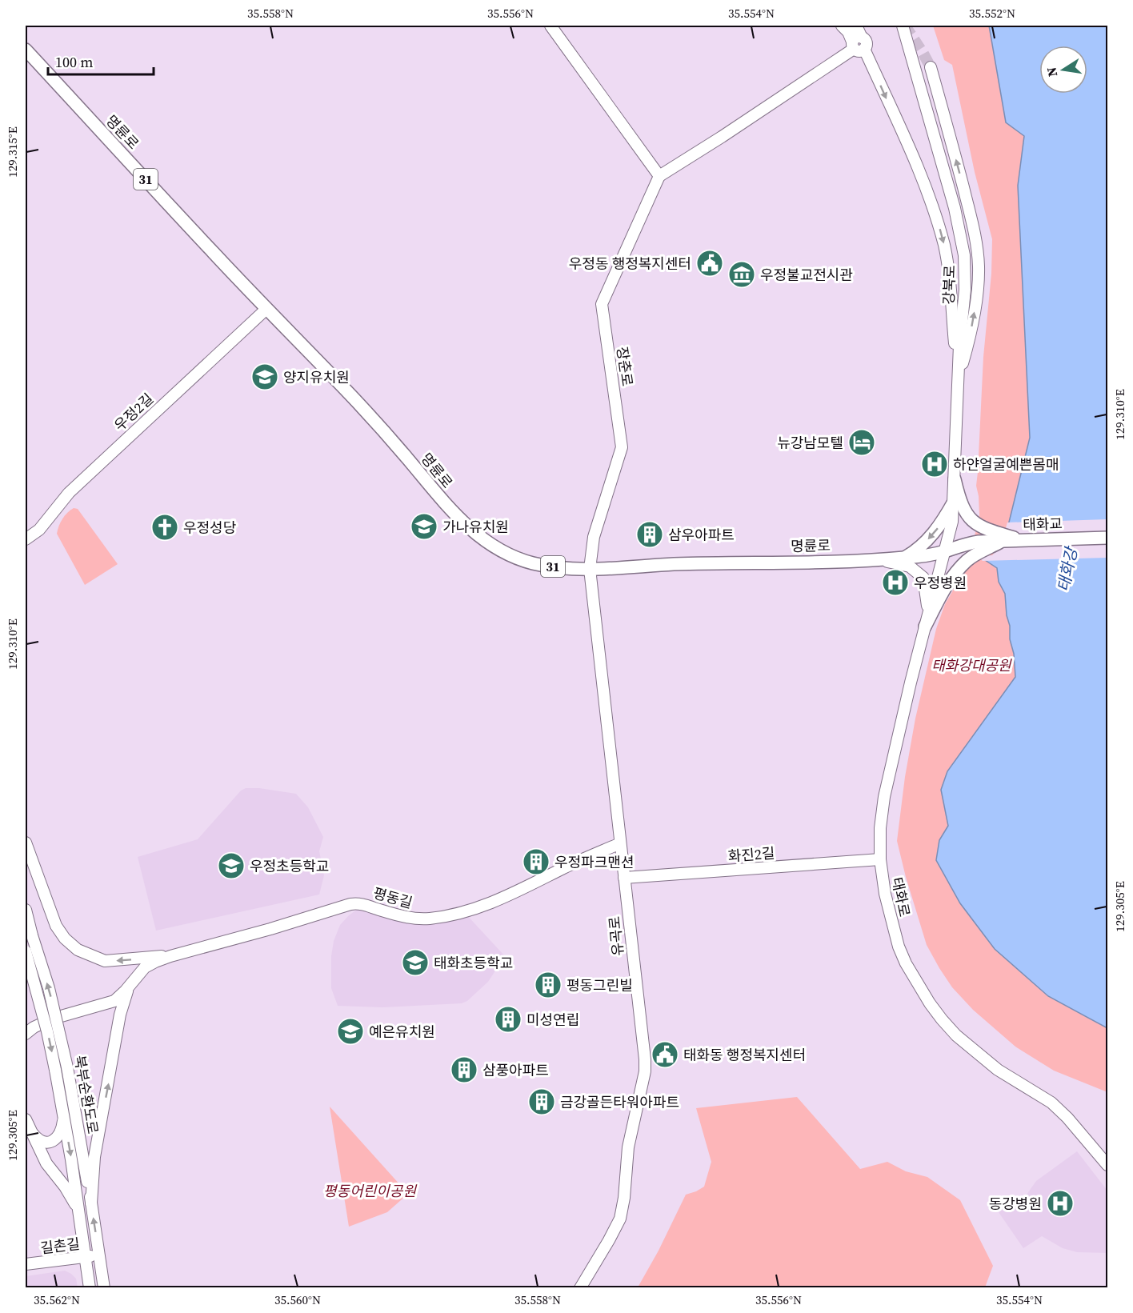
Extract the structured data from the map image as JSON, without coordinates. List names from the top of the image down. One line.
{"streets":{"main road":["명륜로","31","강북로","장춘로","우정2길","태화교","화진2길","태화로","평동길","유곡로","북부순환도로","길촌길"]},"crossings":[["명륜로","강북로"],["명륜로","장춘로"],["명륜로","우정2길"],["명륜로","태화교"],["명륜로","태화로"],["명륜로","유곡로"],["강북로","태화로"],["장춘로","유곡로"],["화진2길","태화로"],["화진2길","유곡로"],["평동길","유곡로"],["북부순환도로","길촌길"]],"water":["태화강"],"parks":["태화강대공원","평동어린이공원"],"places":{"public building":["우정동 행정복지센터","태화동 행정복지센터"],"museum":["우정불교전시관"],"school or university":["양지유치원","가나유치원","우정초등학교","태화초등학교","예은유치원"],"hotel":["뉴강남모텔"],"hospital":["하얀얼굴예쁜몸매","우정병원","동강병원"],"church":["우정성당"],"building":["삼우아파트","우정파크맨션","평동그린빌","미성연립","삼풍아파트","금강골든타워아파트"]},"scale_bar":"100 m","north":"left","coordinates":["35.558°N","35.556°N","35.554°N","35.552°N","129.315°E","129.310°E","129.305°E","35.562°N","35.560°N"]}
